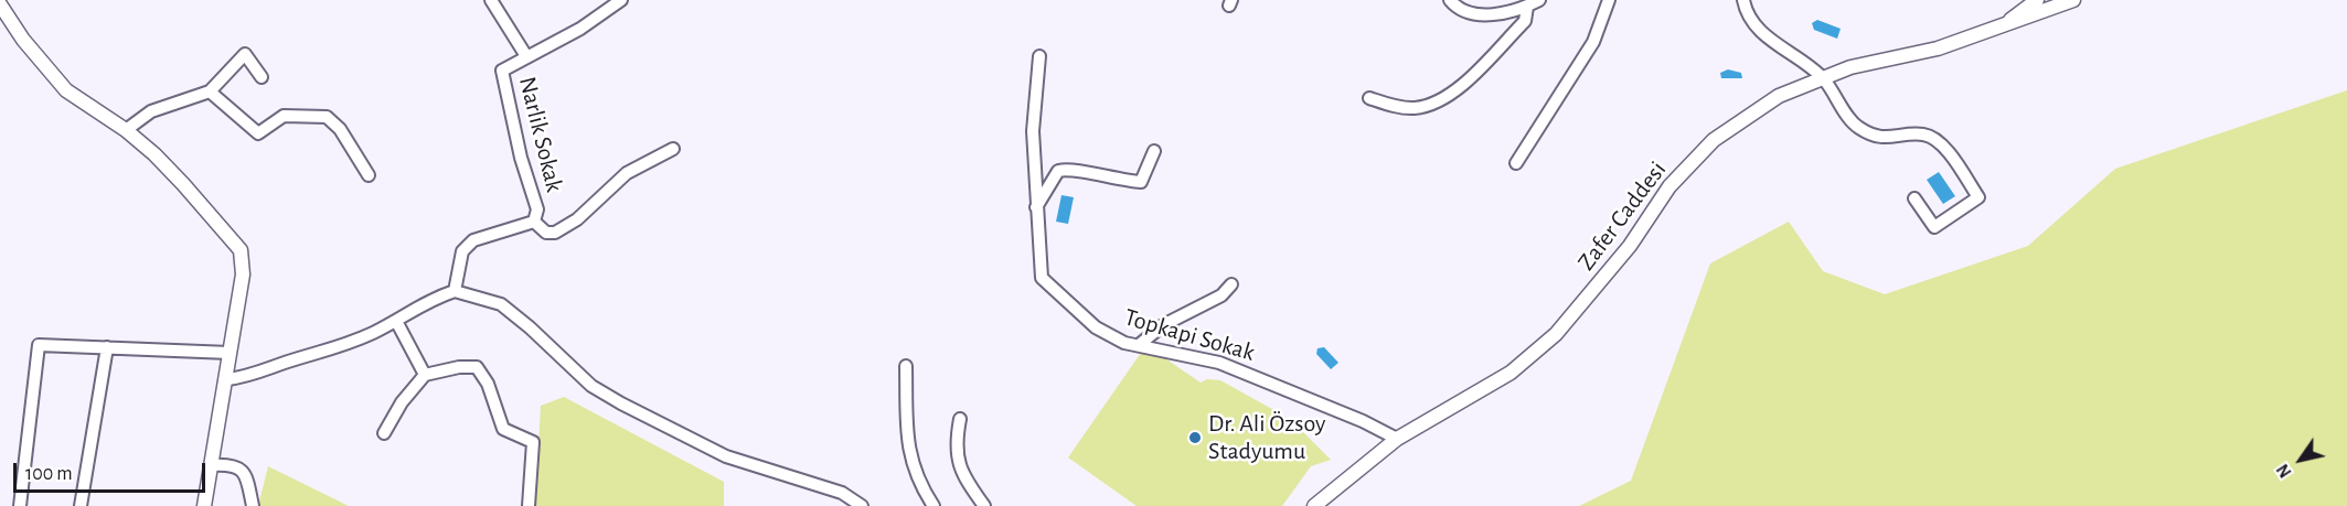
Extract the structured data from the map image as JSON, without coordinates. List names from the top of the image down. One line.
{"streets":{"street":["Narlik Sokak","Zafer Caddesi","Topkapi Sokak"]},"crossings":[["Zafer Caddesi","Topkapi Sokak"]],"places":["Dr. Ali Özsoy Stadyumu"],"scale_bar":"100 m","north":"bottom left"}
